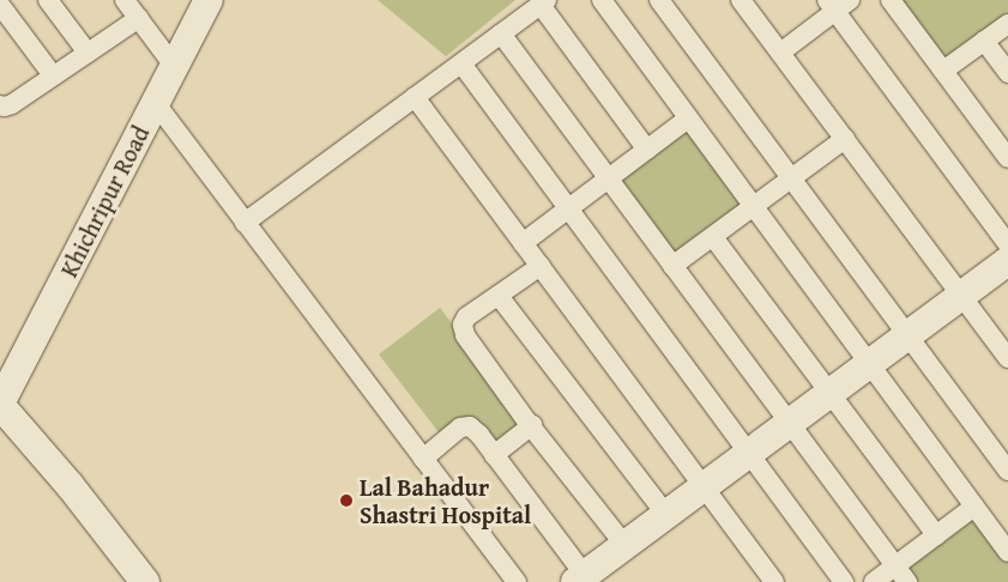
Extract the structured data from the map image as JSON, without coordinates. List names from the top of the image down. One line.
{"streets":{"street":["Khichripur Road"]},"places":["Lal Bahadur Shastri Hospital"]}
